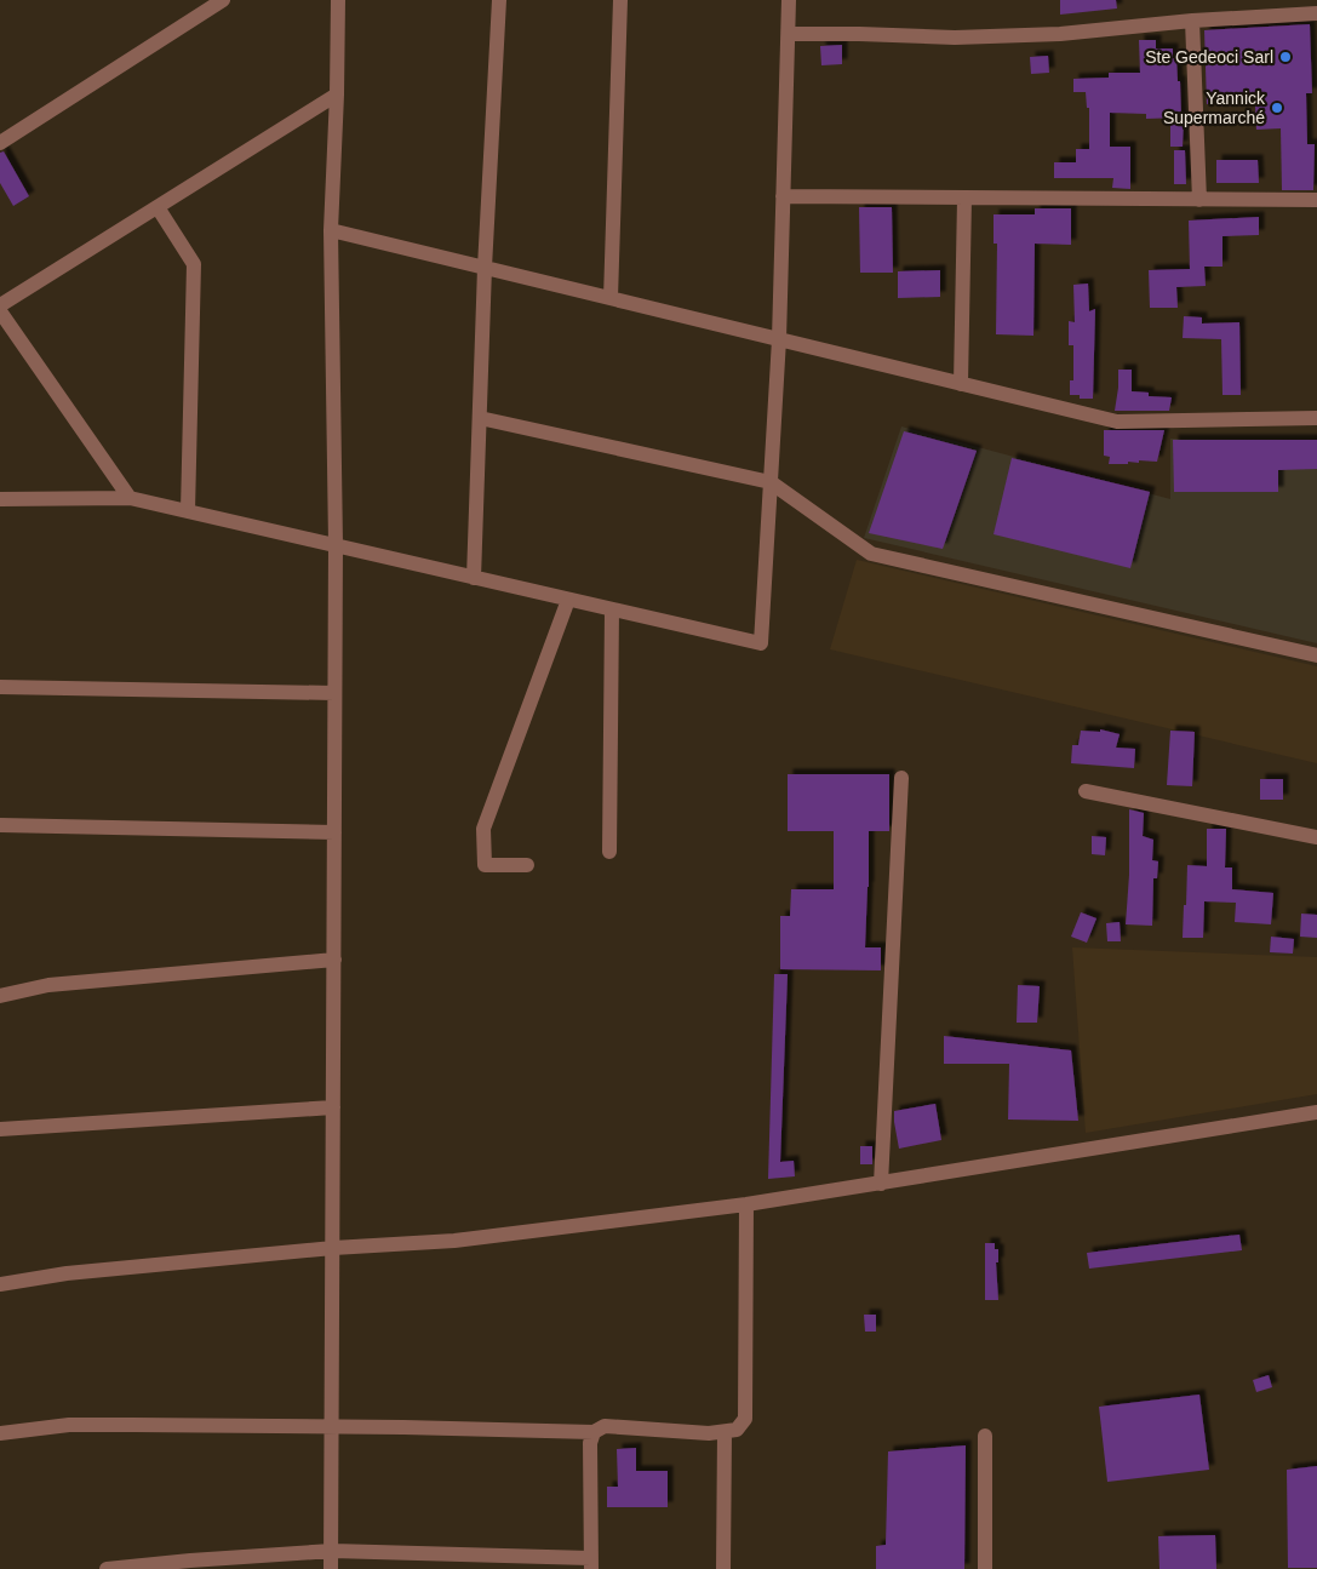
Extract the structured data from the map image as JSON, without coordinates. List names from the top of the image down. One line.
{"places":["Ste Gedeoci Sarl","Yannick Supermarché"]}
